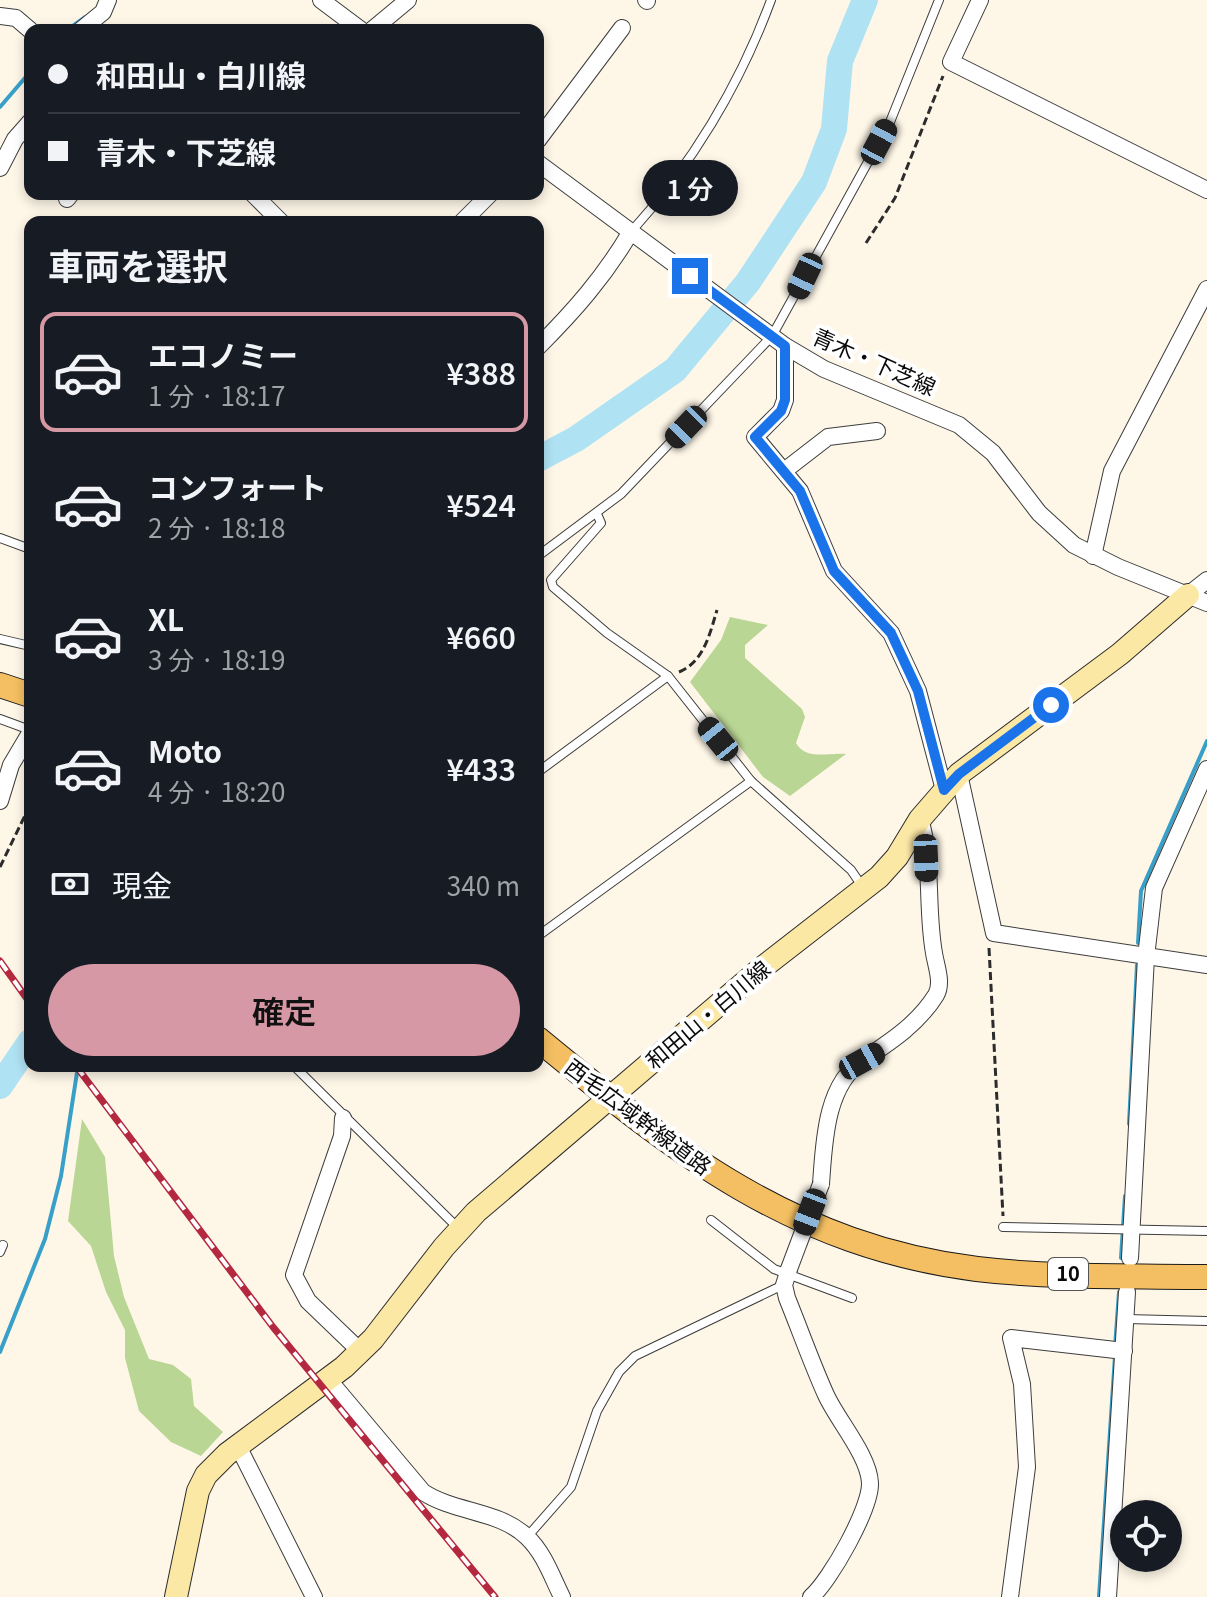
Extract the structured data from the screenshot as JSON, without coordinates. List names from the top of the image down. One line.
{"streets":{"main road":["西毛広域幹線道路","10"],"street":["青木・下芝線","和田山・白川線"]},"crossings":[["青木・下芝線","和田山・白川線"],["和田山・白川線","西毛広域幹線道路"]],"page":{"banner":["和田山・白川線","青木・下芝線"],"bubble":"1 分","heading":"車両を選択","list":[{"name":"エコノミー","note":"1 分 · 18:17","value":"¥388"},{"name":"コンフォート","note":"2 分 · 18:18","value":"¥524"},{"name":"XL","note":"3 分 · 18:19","value":"¥660"},{"name":"Moto","note":"4 分 · 18:20","value":"¥433"}],"pay":["現金","340 m"],"buttons":"確定"}}
